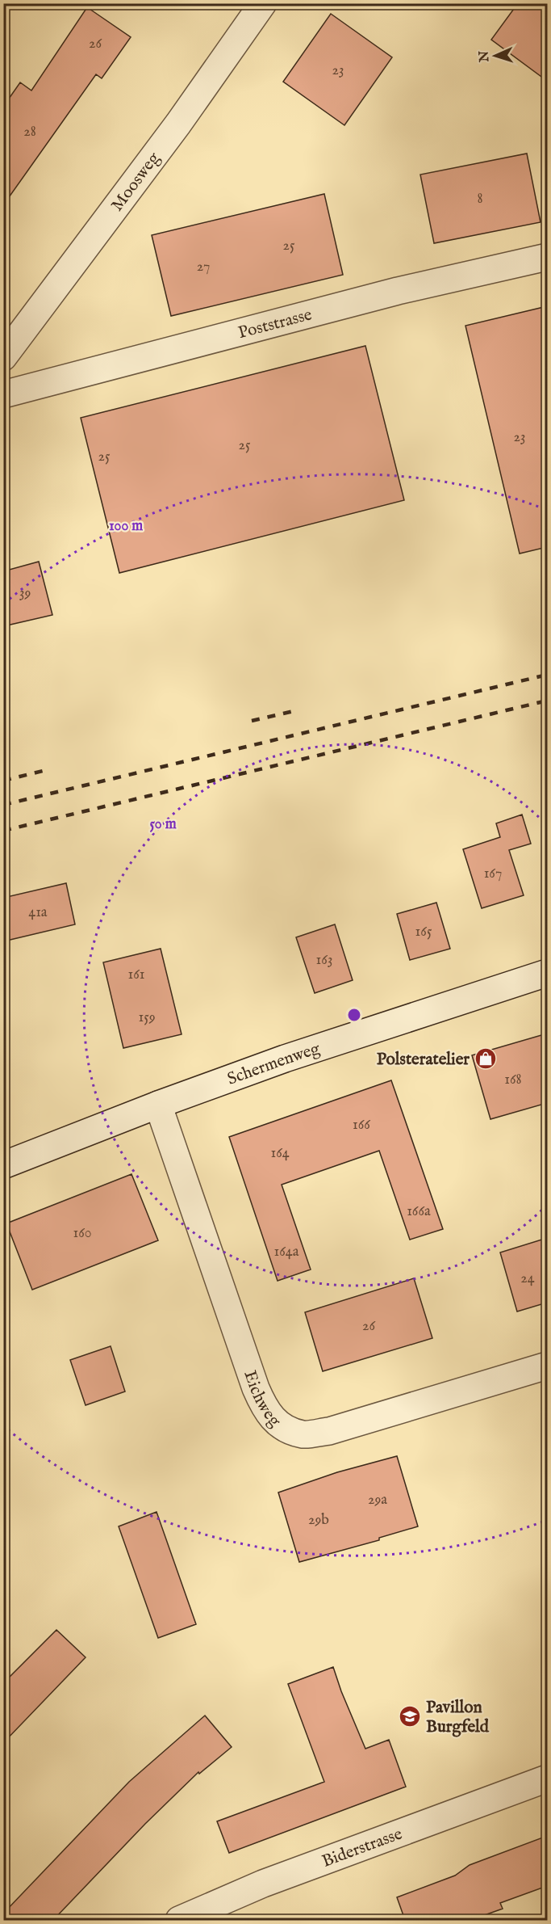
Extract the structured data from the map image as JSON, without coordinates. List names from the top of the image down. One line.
{"streets":{"street":["Moosweg","Poststrasse","Schermenweg","Eichweg","Biderstrasse"]},"crossings":[["Schermenweg","Eichweg"]],"places":{"shop":["Polsteratelier"],"school or university":["Pavillon Burgfeld"]},"house_numbers":["26","23","28","8","25","27","23","25","25","39","167","41a","165","163","161","159","168","166","164","166a","160","164a","24","26","29a","29b"],"north":"left","rings":["100 m","50 m"]}
